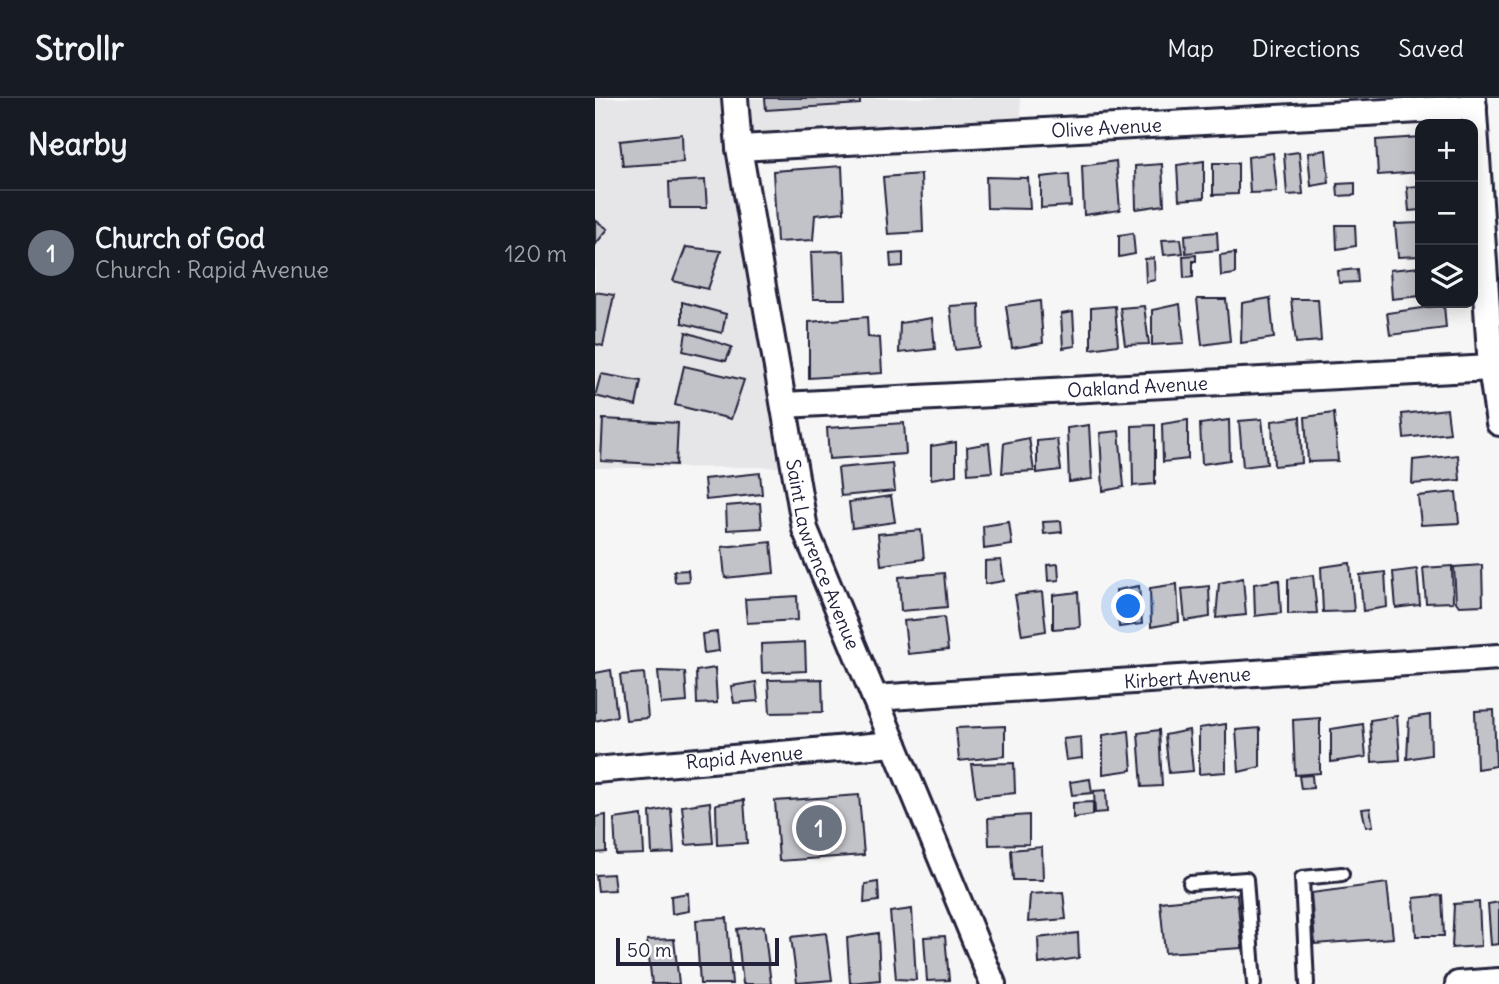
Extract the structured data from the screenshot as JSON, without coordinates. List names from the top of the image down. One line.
{"streets":{"street":["Olive Avenue","Oakland Avenue","Saint Lawrence Avenue","Kirbert Avenue","Rapid Avenue"]},"crossings":[["Olive Avenue","Saint Lawrence Avenue"],["Oakland Avenue","Saint Lawrence Avenue"],["Saint Lawrence Avenue","Kirbert Avenue"],["Saint Lawrence Avenue","Rapid Avenue"]],"scale_bar":"50 m","page":{"header":"Strollr","nav":["Map","Directions","Saved"],"heading":"Nearby","map_buttons":["+","−"],"list":[{"mark":"1","name":"Church of God","note":"Church · Rapid Avenue","value":"120 m"}],"pins":"1","scale":"50 m"}}
